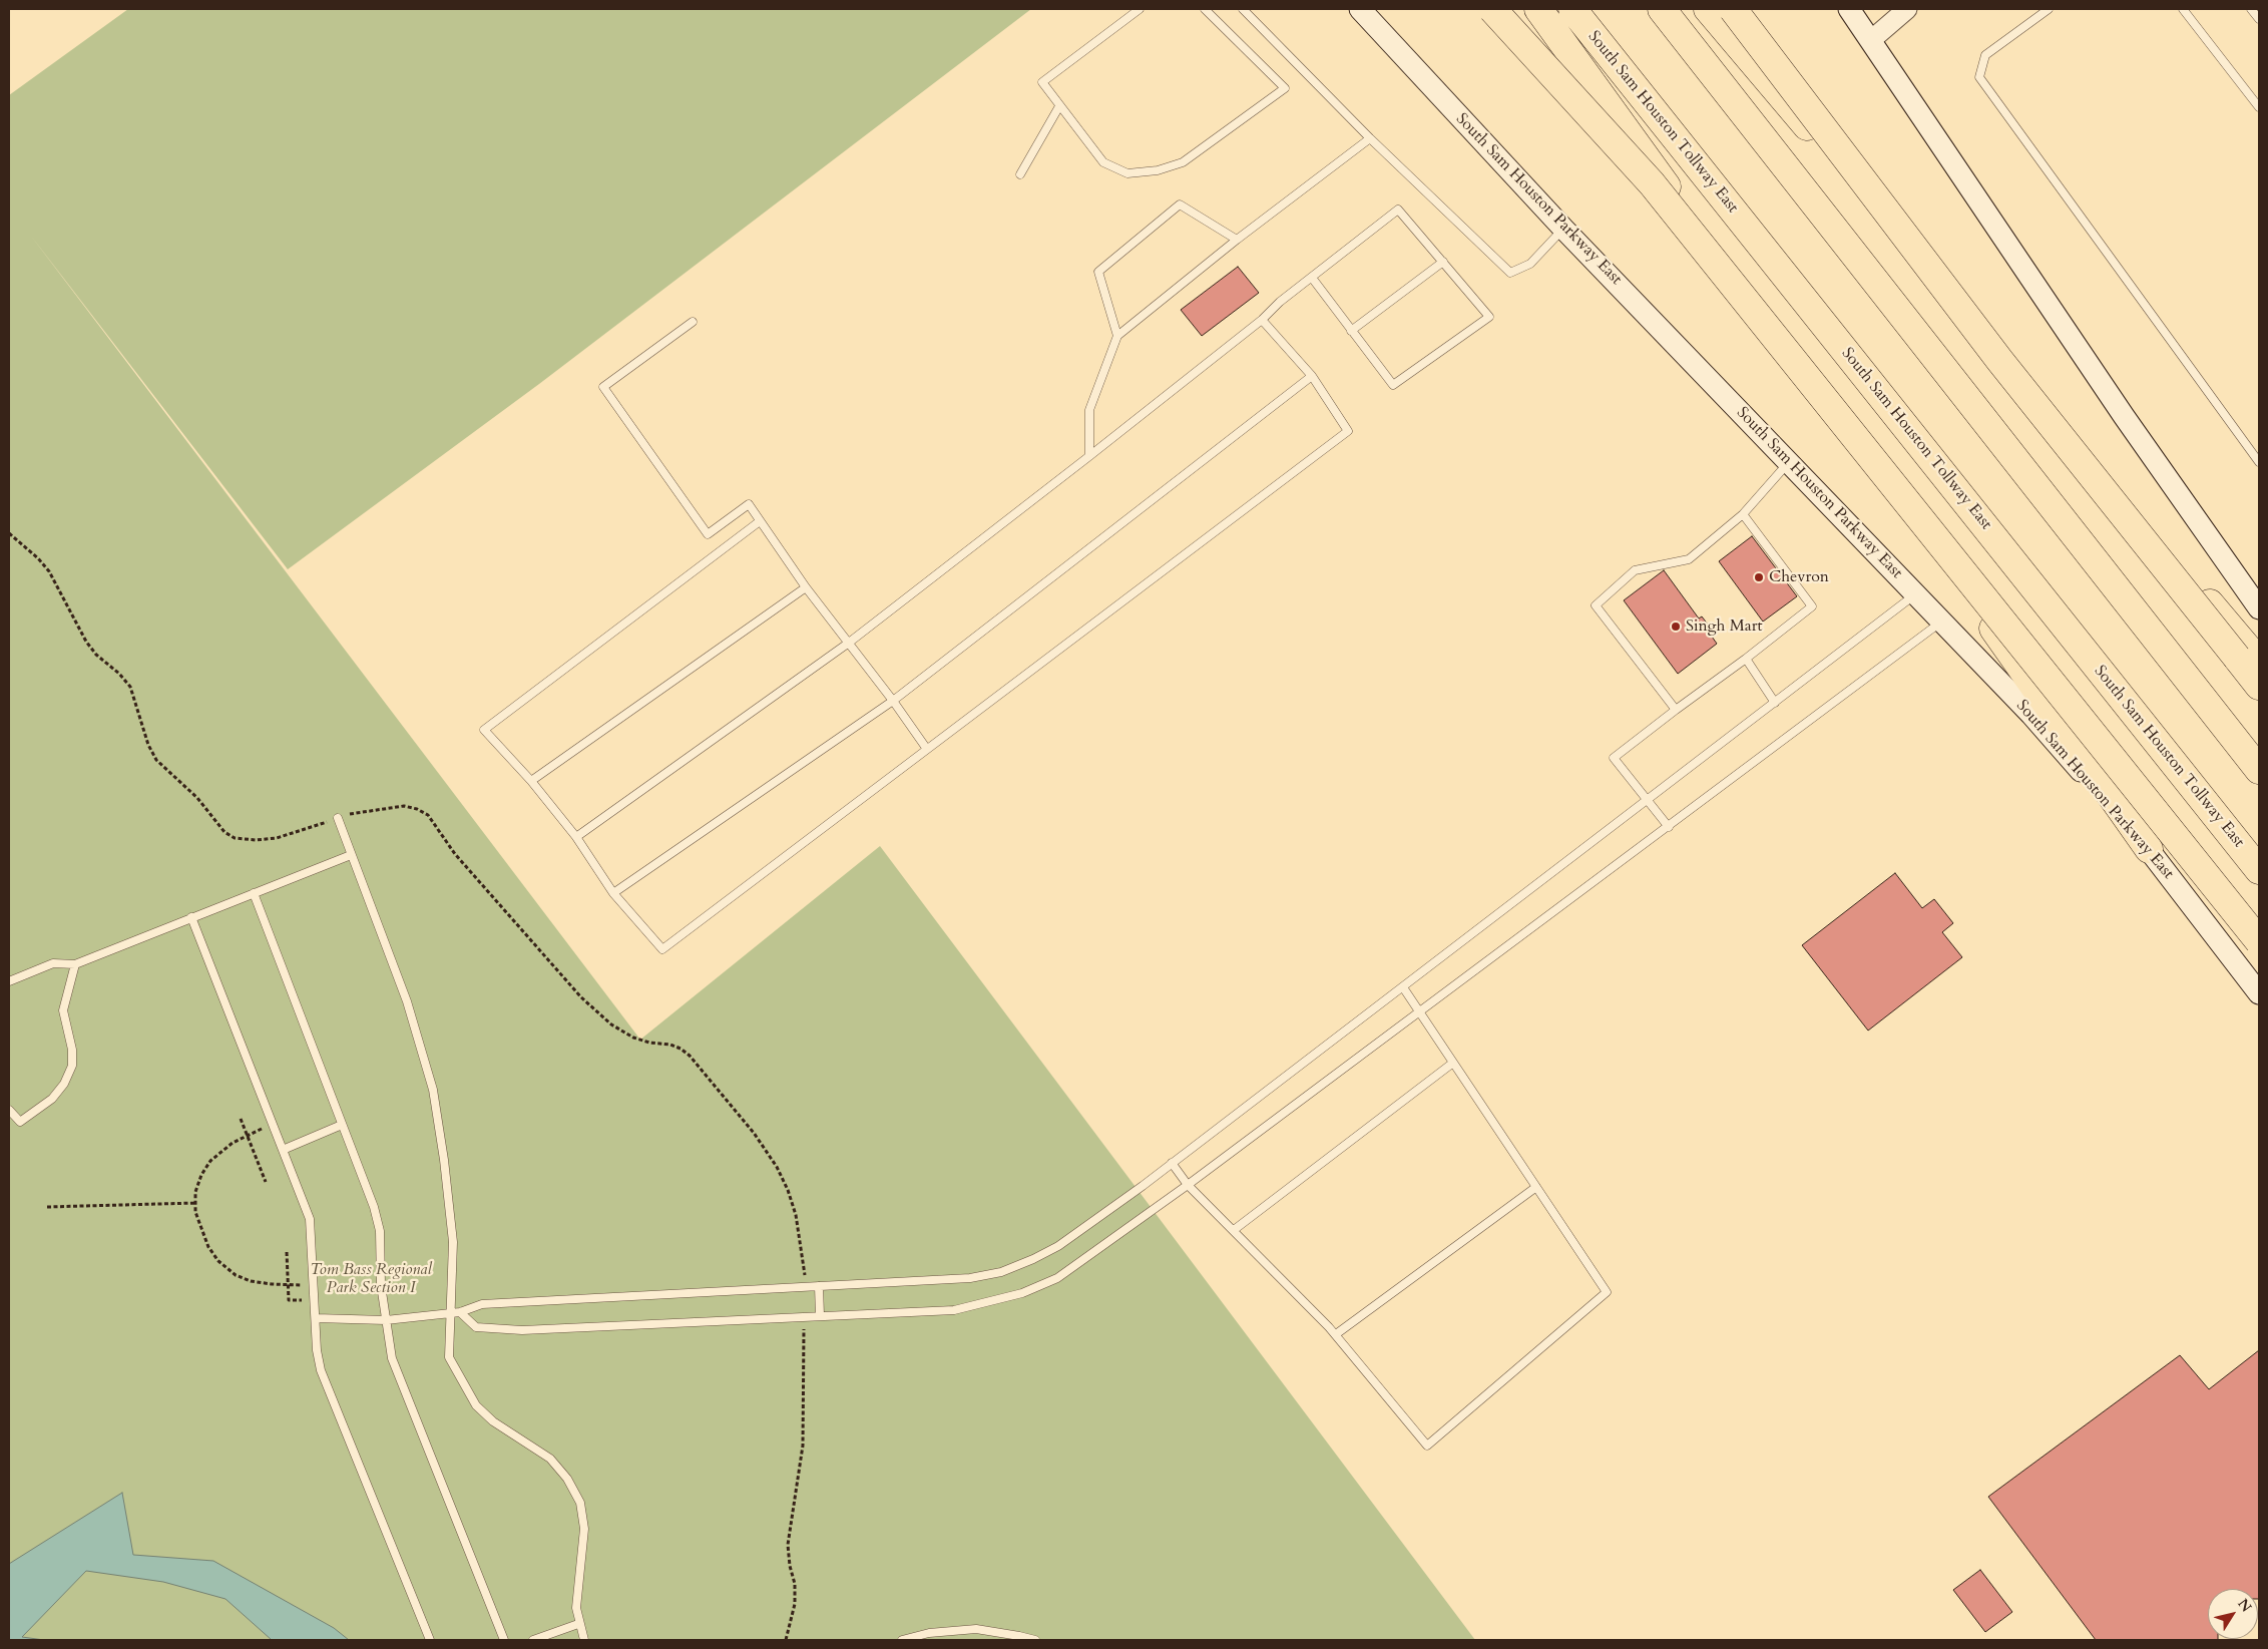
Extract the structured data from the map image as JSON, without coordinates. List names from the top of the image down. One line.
{"streets":{"highway":["South Sam Houston Tollway East"],"main road":["South Sam Houston Parkway East"]},"parks":["Tom Bass Regional Park Section I"],"places":["Chevron","Singh Mart"],"north":"top right"}
